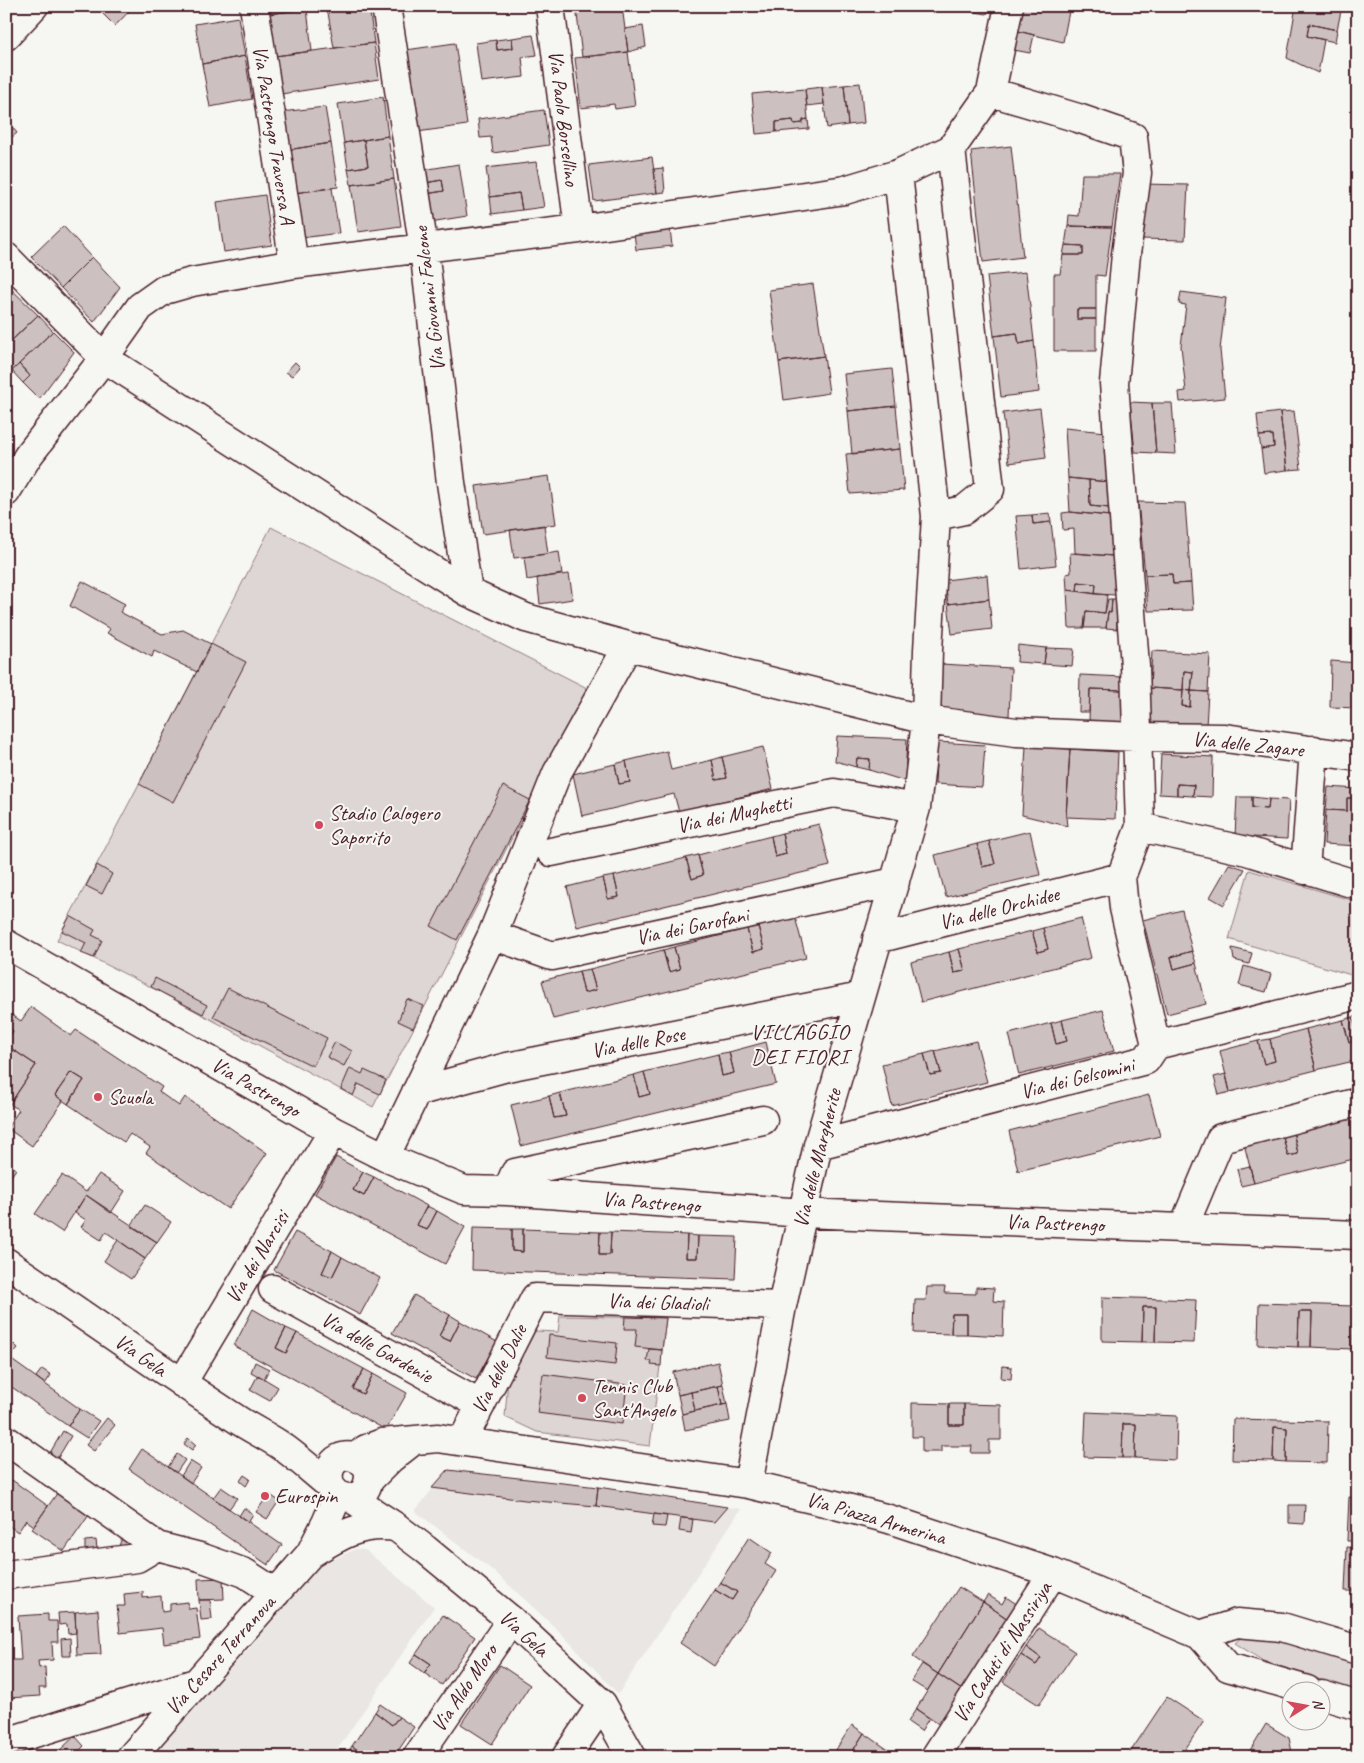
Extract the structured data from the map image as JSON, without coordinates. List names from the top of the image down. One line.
{"streets":{"street":["Via Paolo Borsellino","Via Pastrengo Traversa A","Via Giovanni Falcone","Via delle Zagare","Via dei Mughetti","Via delle Orchidee","Via dei Garofani","Via delle Rose","Via dei Gelsomini","Via Pastrengo","Via delle Margherite","Via dei Narcisi","Via dei Gladioli","Via delle Gardenie","Via Gela","Via delle Dalie","Via Piazza Armerina","Via Caduti di Nassiriya","Via Cesare Terranova","Via Aldo Moro"]},"crossings":[["Via Giovanni Falcone","Via delle Zagare"],["Via delle Zagare","Via delle Margherite"],["Via dei Mughetti","Via delle Margherite"],["Via delle Orchidee","Via delle Margherite"],["Via dei Garofani","Via delle Margherite"],["Via delle Rose","Via delle Margherite"],["Via dei Gelsomini","Via delle Margherite"],["Via Pastrengo","Via delle Margherite"],["Via Pastrengo","Via dei Narcisi"],["Via delle Margherite","Via dei Gladioli"],["Via delle Margherite","Via Piazza Armerina"],["Via dei Narcisi","Via Gela"],["Via dei Gladioli","Via delle Dalie"],["Via delle Gardenie","Via delle Dalie"],["Via Gela","Via Aldo Moro"],["Via delle Dalie","Via Piazza Armerina"],["Via Piazza Armerina","Via Caduti di Nassiriya"]],"districts":["VILLAGGIO DEI FIORI"],"places":["Stadio Calogero Saporito","Scuola","Tennis Club Sant'Angelo","Eurospin"],"north":"right"}
